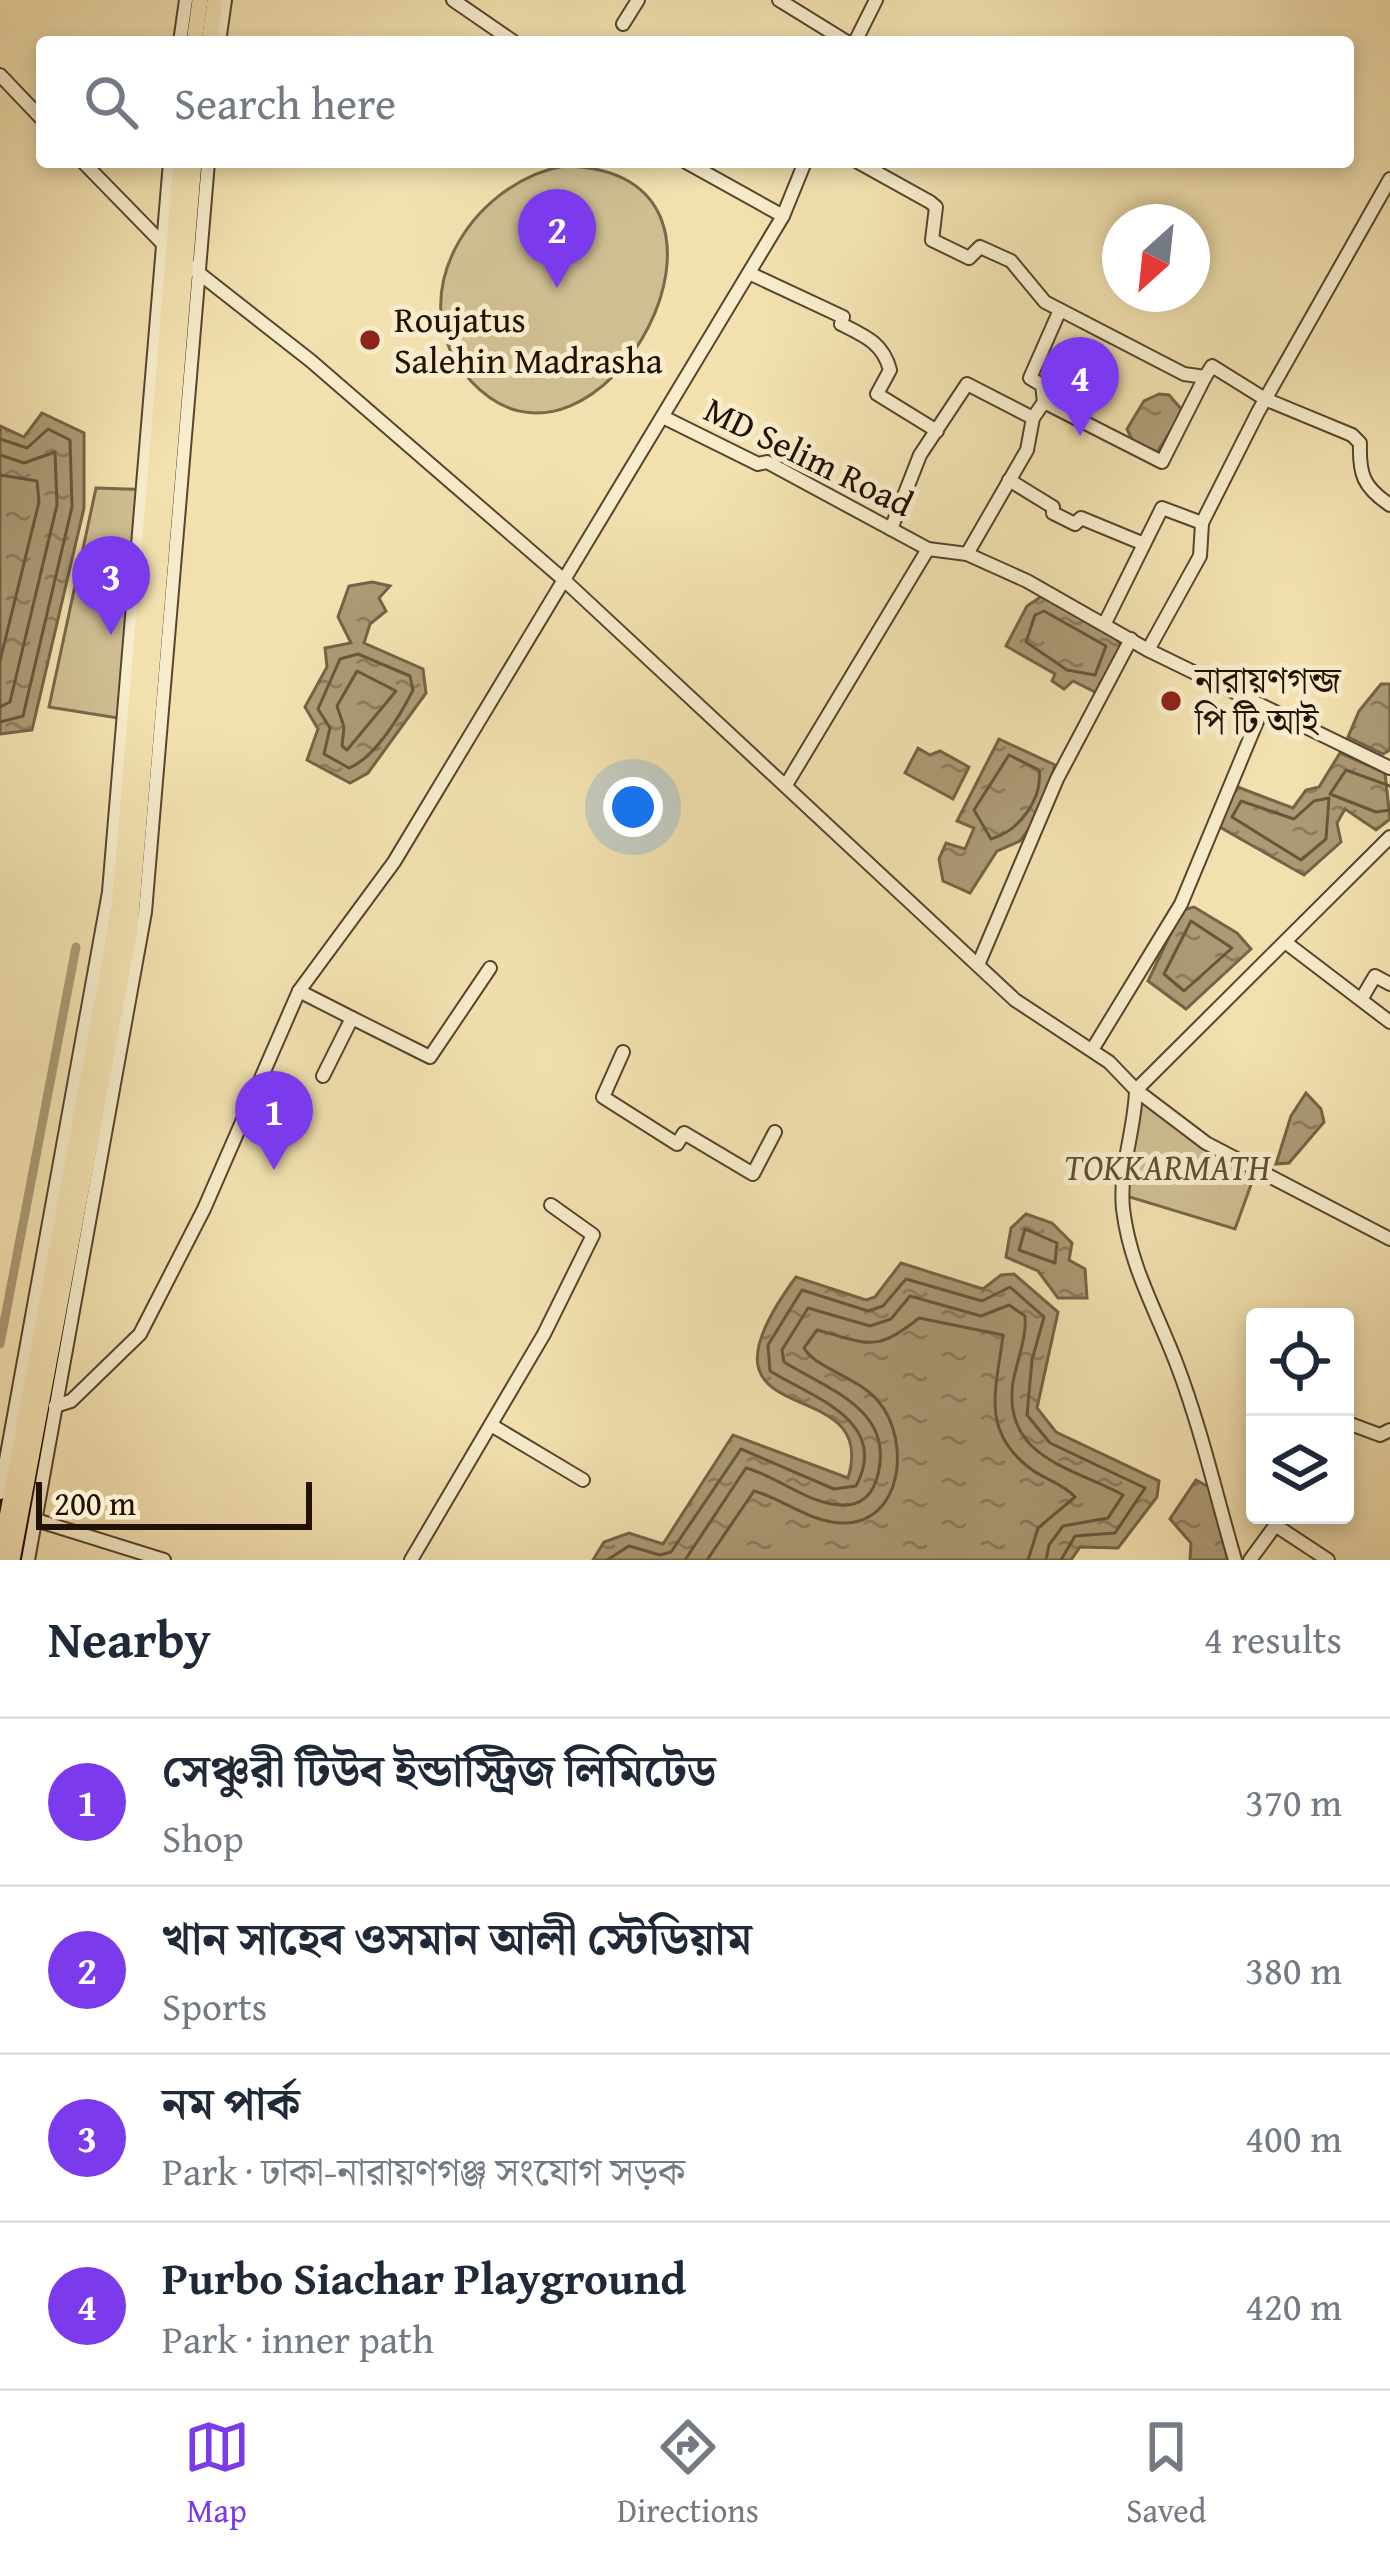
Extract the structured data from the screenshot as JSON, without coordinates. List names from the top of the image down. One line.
{"streets":{"street":["MD Selim Road"]},"parks":["TOKKARMATH"],"places":["Roujatus Salehin Madrasha","নারায়ণগন্জ পি টি আই"],"scale_bar":"200 m","north":"bottom left","page":{"search":"Search here","pins":["2","4","3","1"],"scale":"200 m","heading":["Nearby","4 results"],"list":[{"mark":"1","name":"সেঞ্চুরী টিউব ইন্ডাস্ট্রিজ লিমিটেড","note":"Shop","value":"370 m"},{"mark":"2","name":"খান সাহেব ওসমান আলী স্টেডিয়াম","note":"Sports","value":"380 m"},{"mark":"3","name":"নম পার্ক","note":"Park · ঢাকা-নারায়ণগঞ্জ সংযোগ সড়ক","value":"400 m"},{"mark":"4","name":"Purbo Siachar Playground","note":"Park · inner path","value":"420 m"}],"nav":["Map","Directions","Saved"]}}
